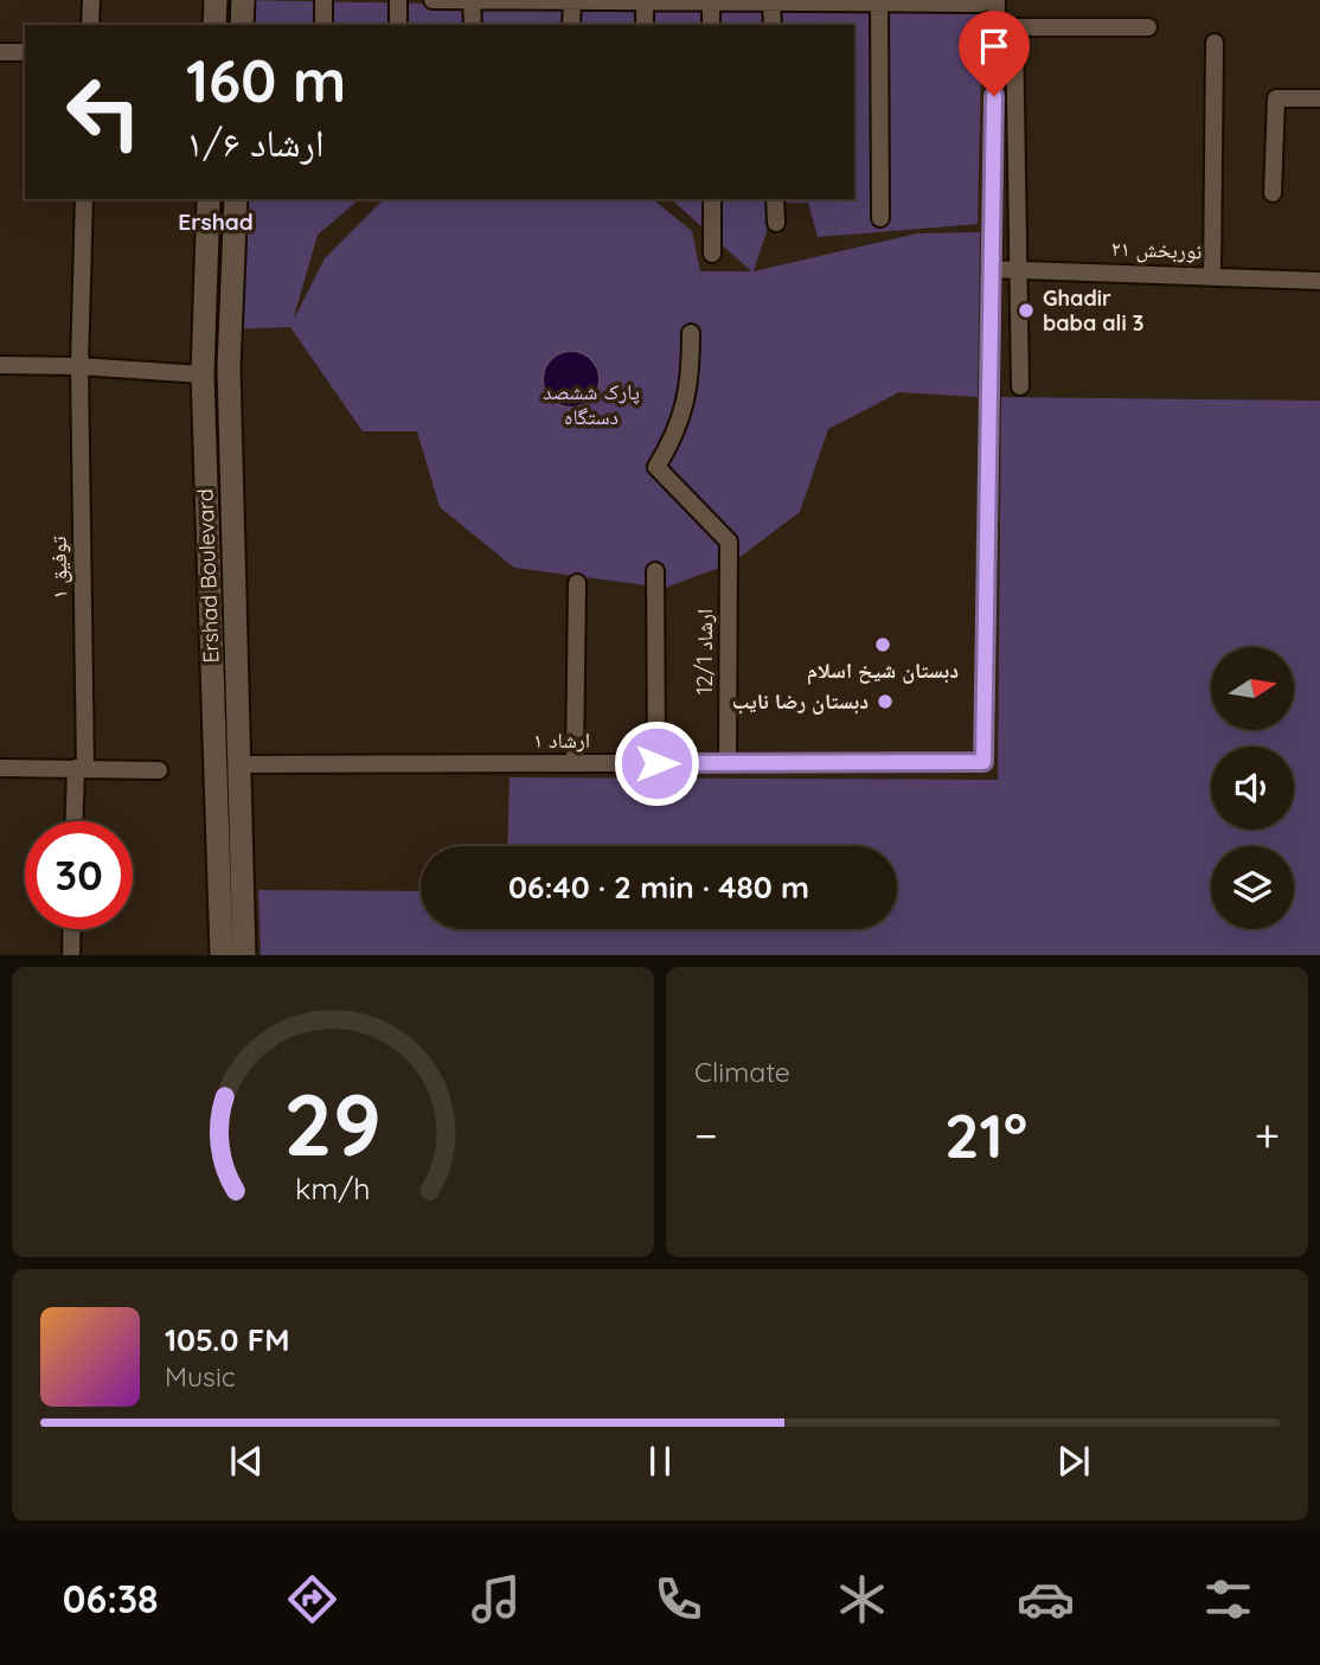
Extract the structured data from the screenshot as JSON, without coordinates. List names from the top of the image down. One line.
{"streets":{"main road":["Ershad Boulevard"],"street":["نوربخش ۲۱","توفیق ۱","ارشاد 12/1","ارشاد ۱"]},"crossings":[["نوربخش ۲۱","ارشاد ۱"],["Ershad Boulevard","ارشاد ۱"],["ارشاد 12/1","ارشاد ۱"]],"districts":["Ershad"],"parks":["پارک‌ ششصد دستگاه"],"places":["Ghadir baba ali 3","دبستان شیخ اسلام","دبستان رضا نایب"],"north":"right","page":{"turn":["160 m","ارشاد ۱/۶"],"limit":"30","trip":"06:40 · 2 min · 480 m","tile":"Climate","heat":["−","21°","+"],"song":["105.0 FM","Music"],"tabs":"06:38","gauge":["29","km/h"]}}
